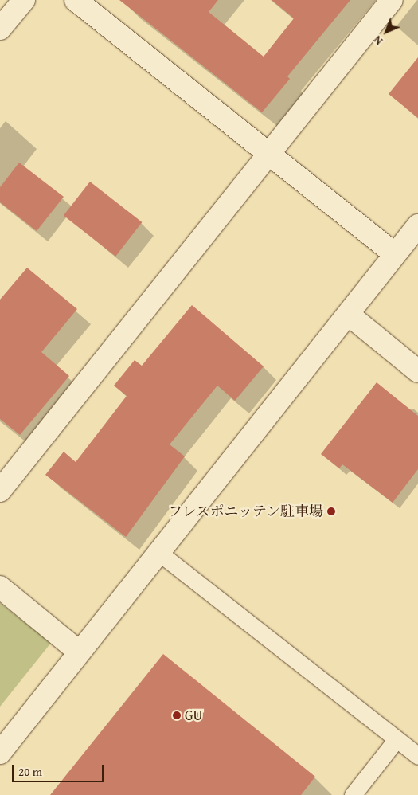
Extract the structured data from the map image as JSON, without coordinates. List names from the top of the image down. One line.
{"places":["フレスポニッテン駐車場","GU"],"scale_bar":"20 m","north":"bottom left"}
